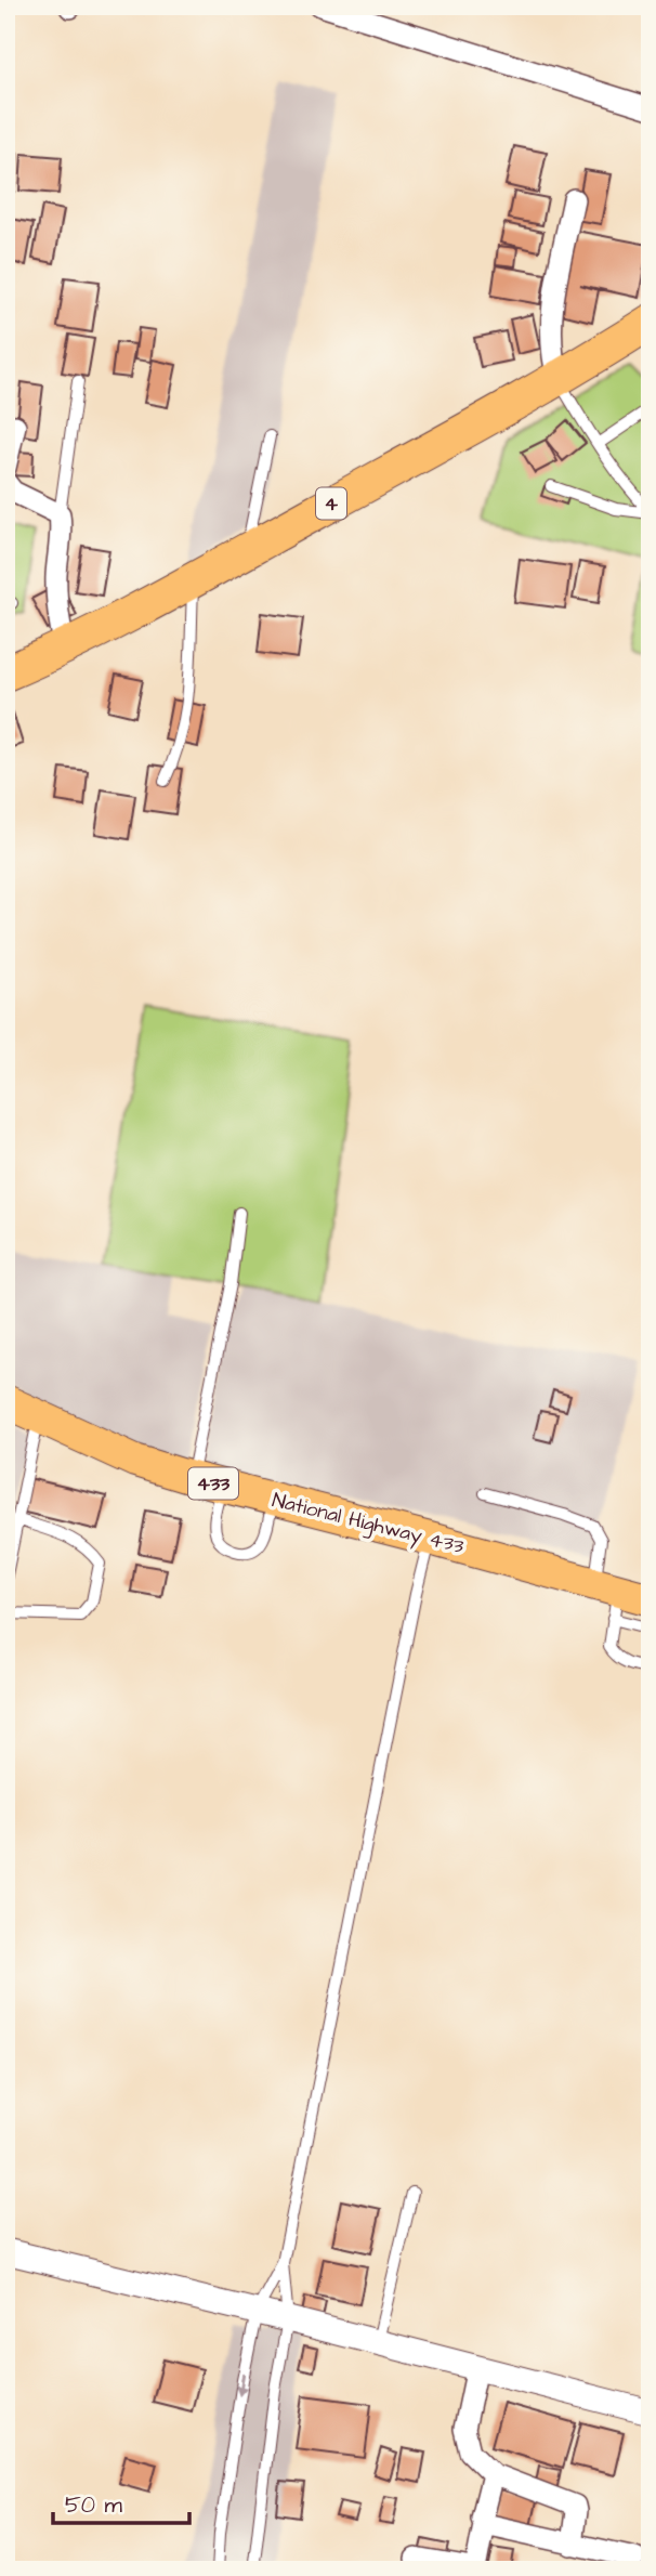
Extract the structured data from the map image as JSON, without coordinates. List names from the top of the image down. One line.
{"streets":{"highway":["4"],"main road":["433","National Highway 433"]},"scale_bar":"50 m"}
